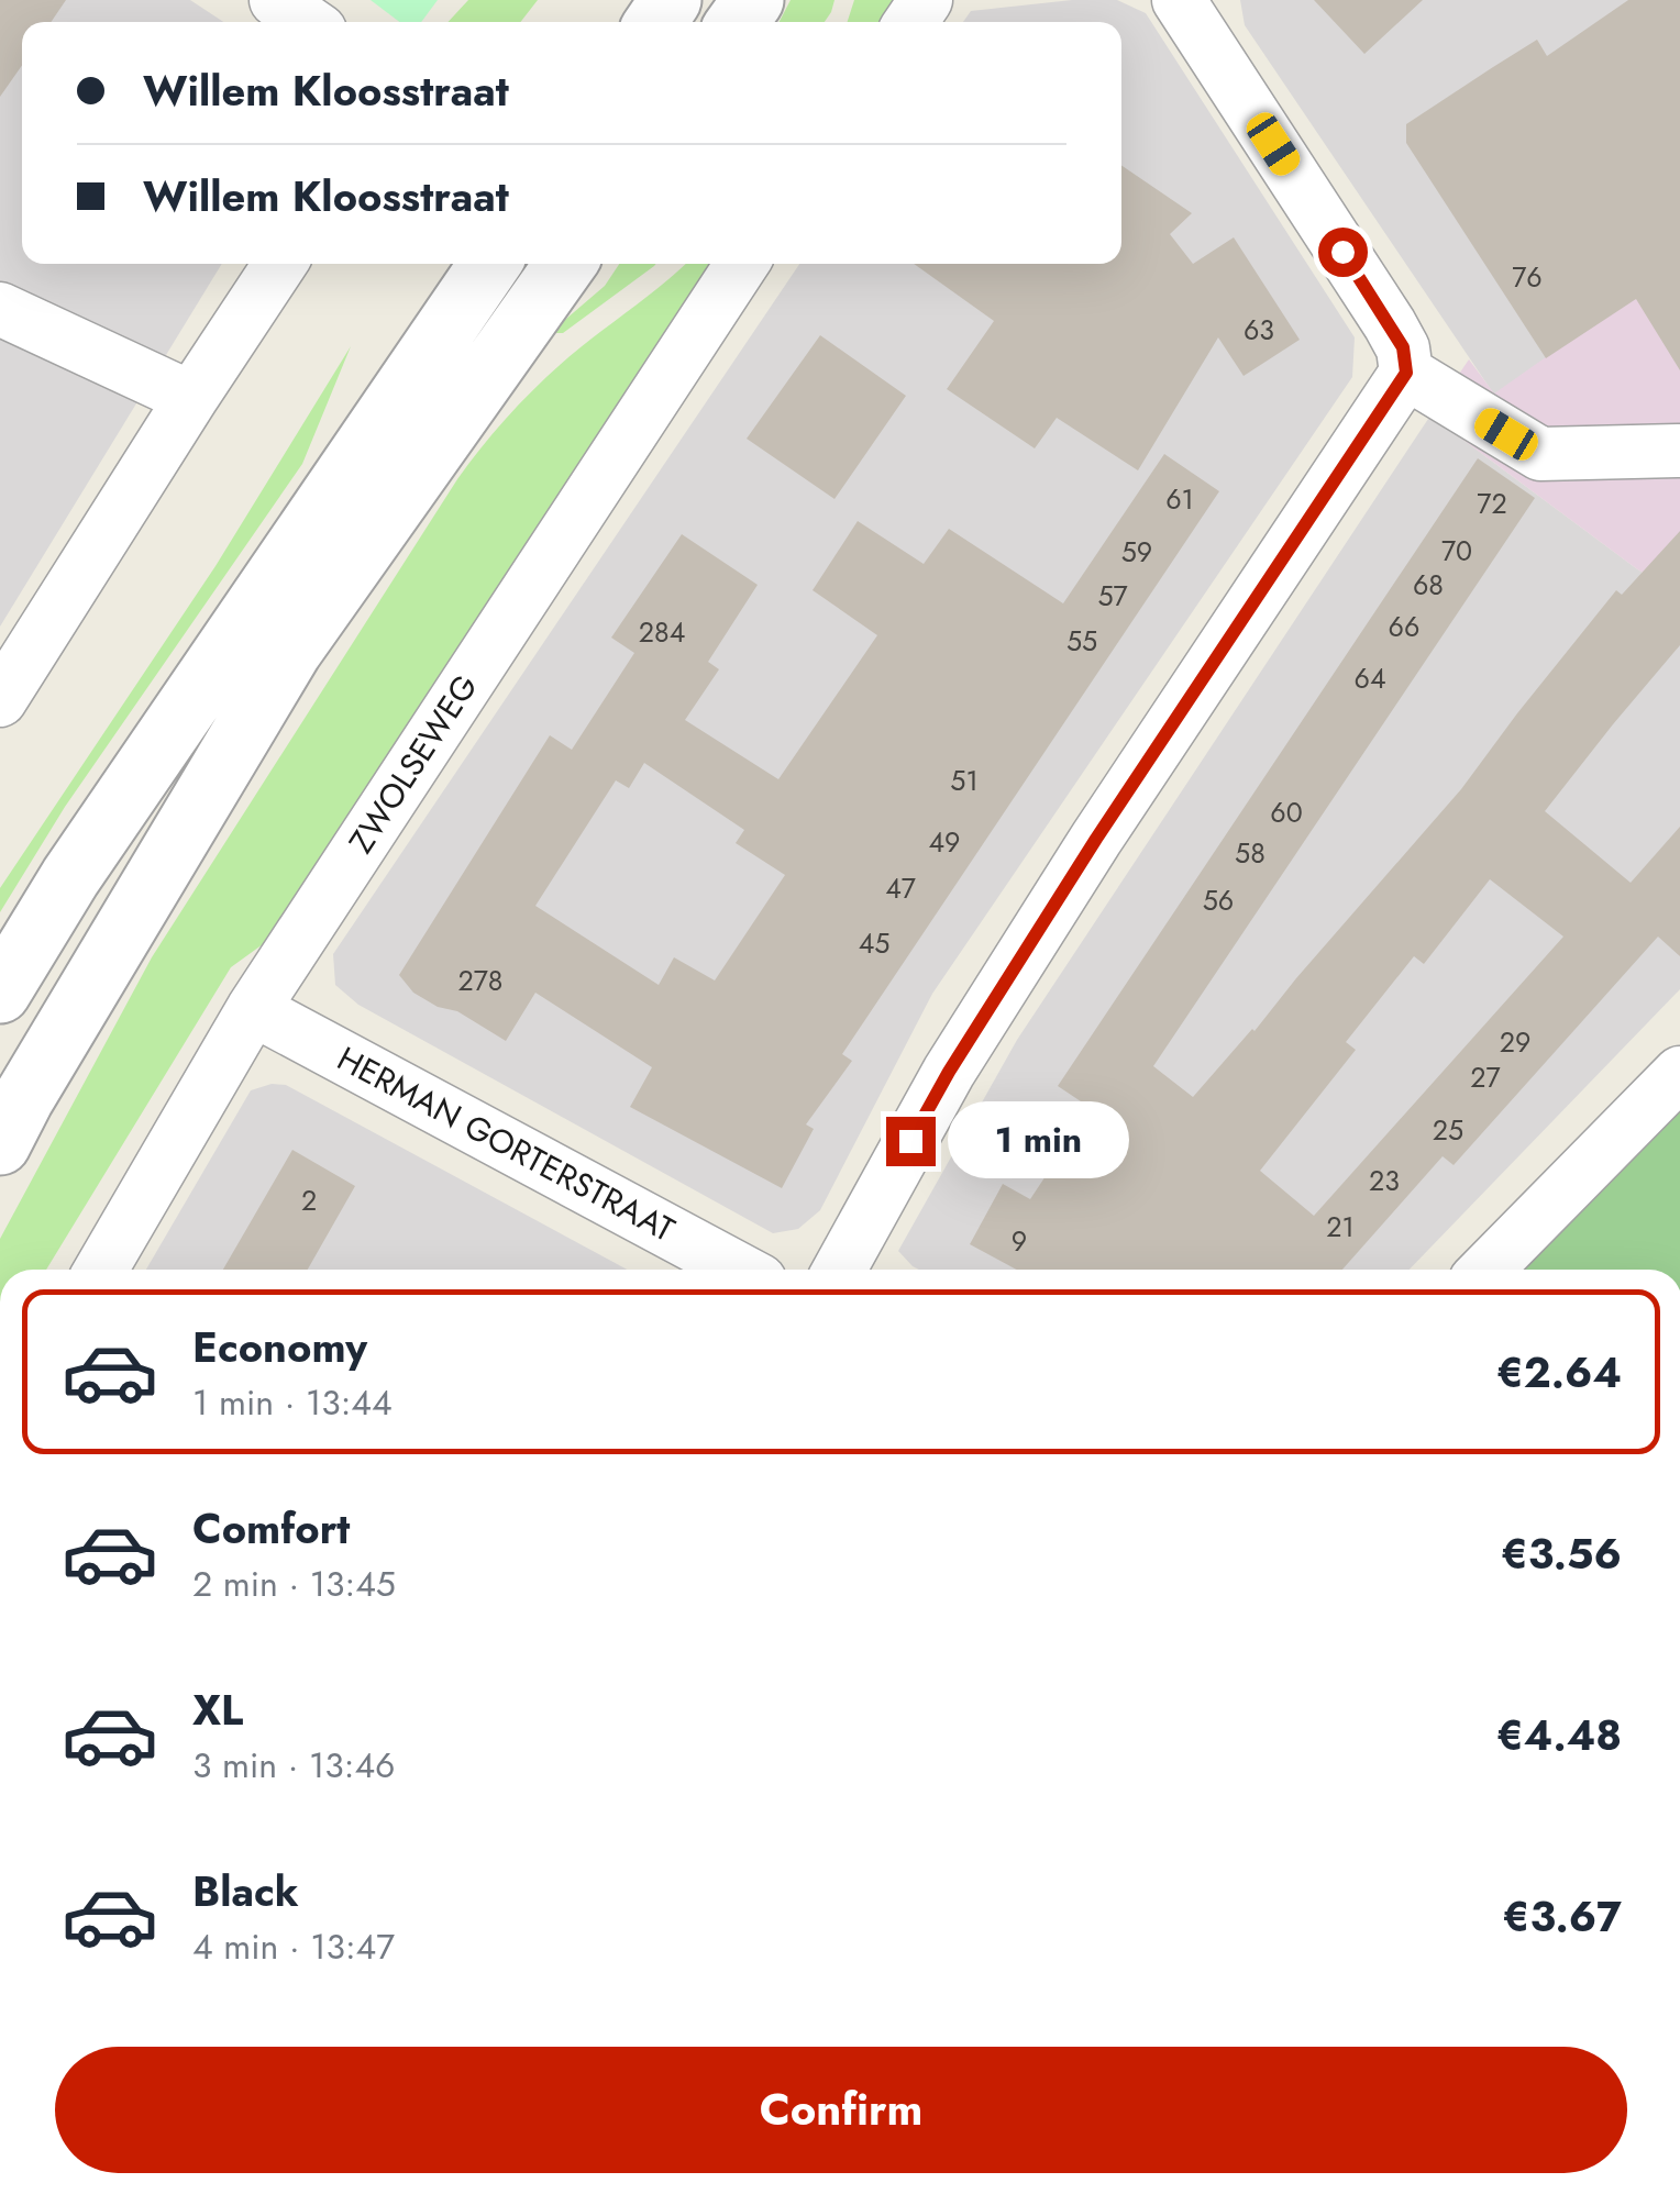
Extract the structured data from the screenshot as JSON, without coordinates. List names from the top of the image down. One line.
{"streets":{"street":["ZWOLSEWEG","HERMAN GORTERSTRAAT"]},"crossings":[["ZWOLSEWEG","HERMAN GORTERSTRAAT"]],"house_numbers":["76","63","61","72","70","59","68","57","66","284","55","64","51","60","49","58","47","56","45","278","29","27","25","23","2","21","9"],"page":{"banner":["Willem Kloosstraat","Willem Kloosstraat"],"bubble":"1 min","list":[{"name":"Economy","note":"1 min · 13:44","value":"€2.64"},{"name":"Comfort","note":"2 min · 13:45","value":"€3.56"},{"name":"XL","note":"3 min · 13:46","value":"€4.48"},{"name":"Black","note":"4 min · 13:47","value":"€3.67"}],"buttons":"Confirm"}}
